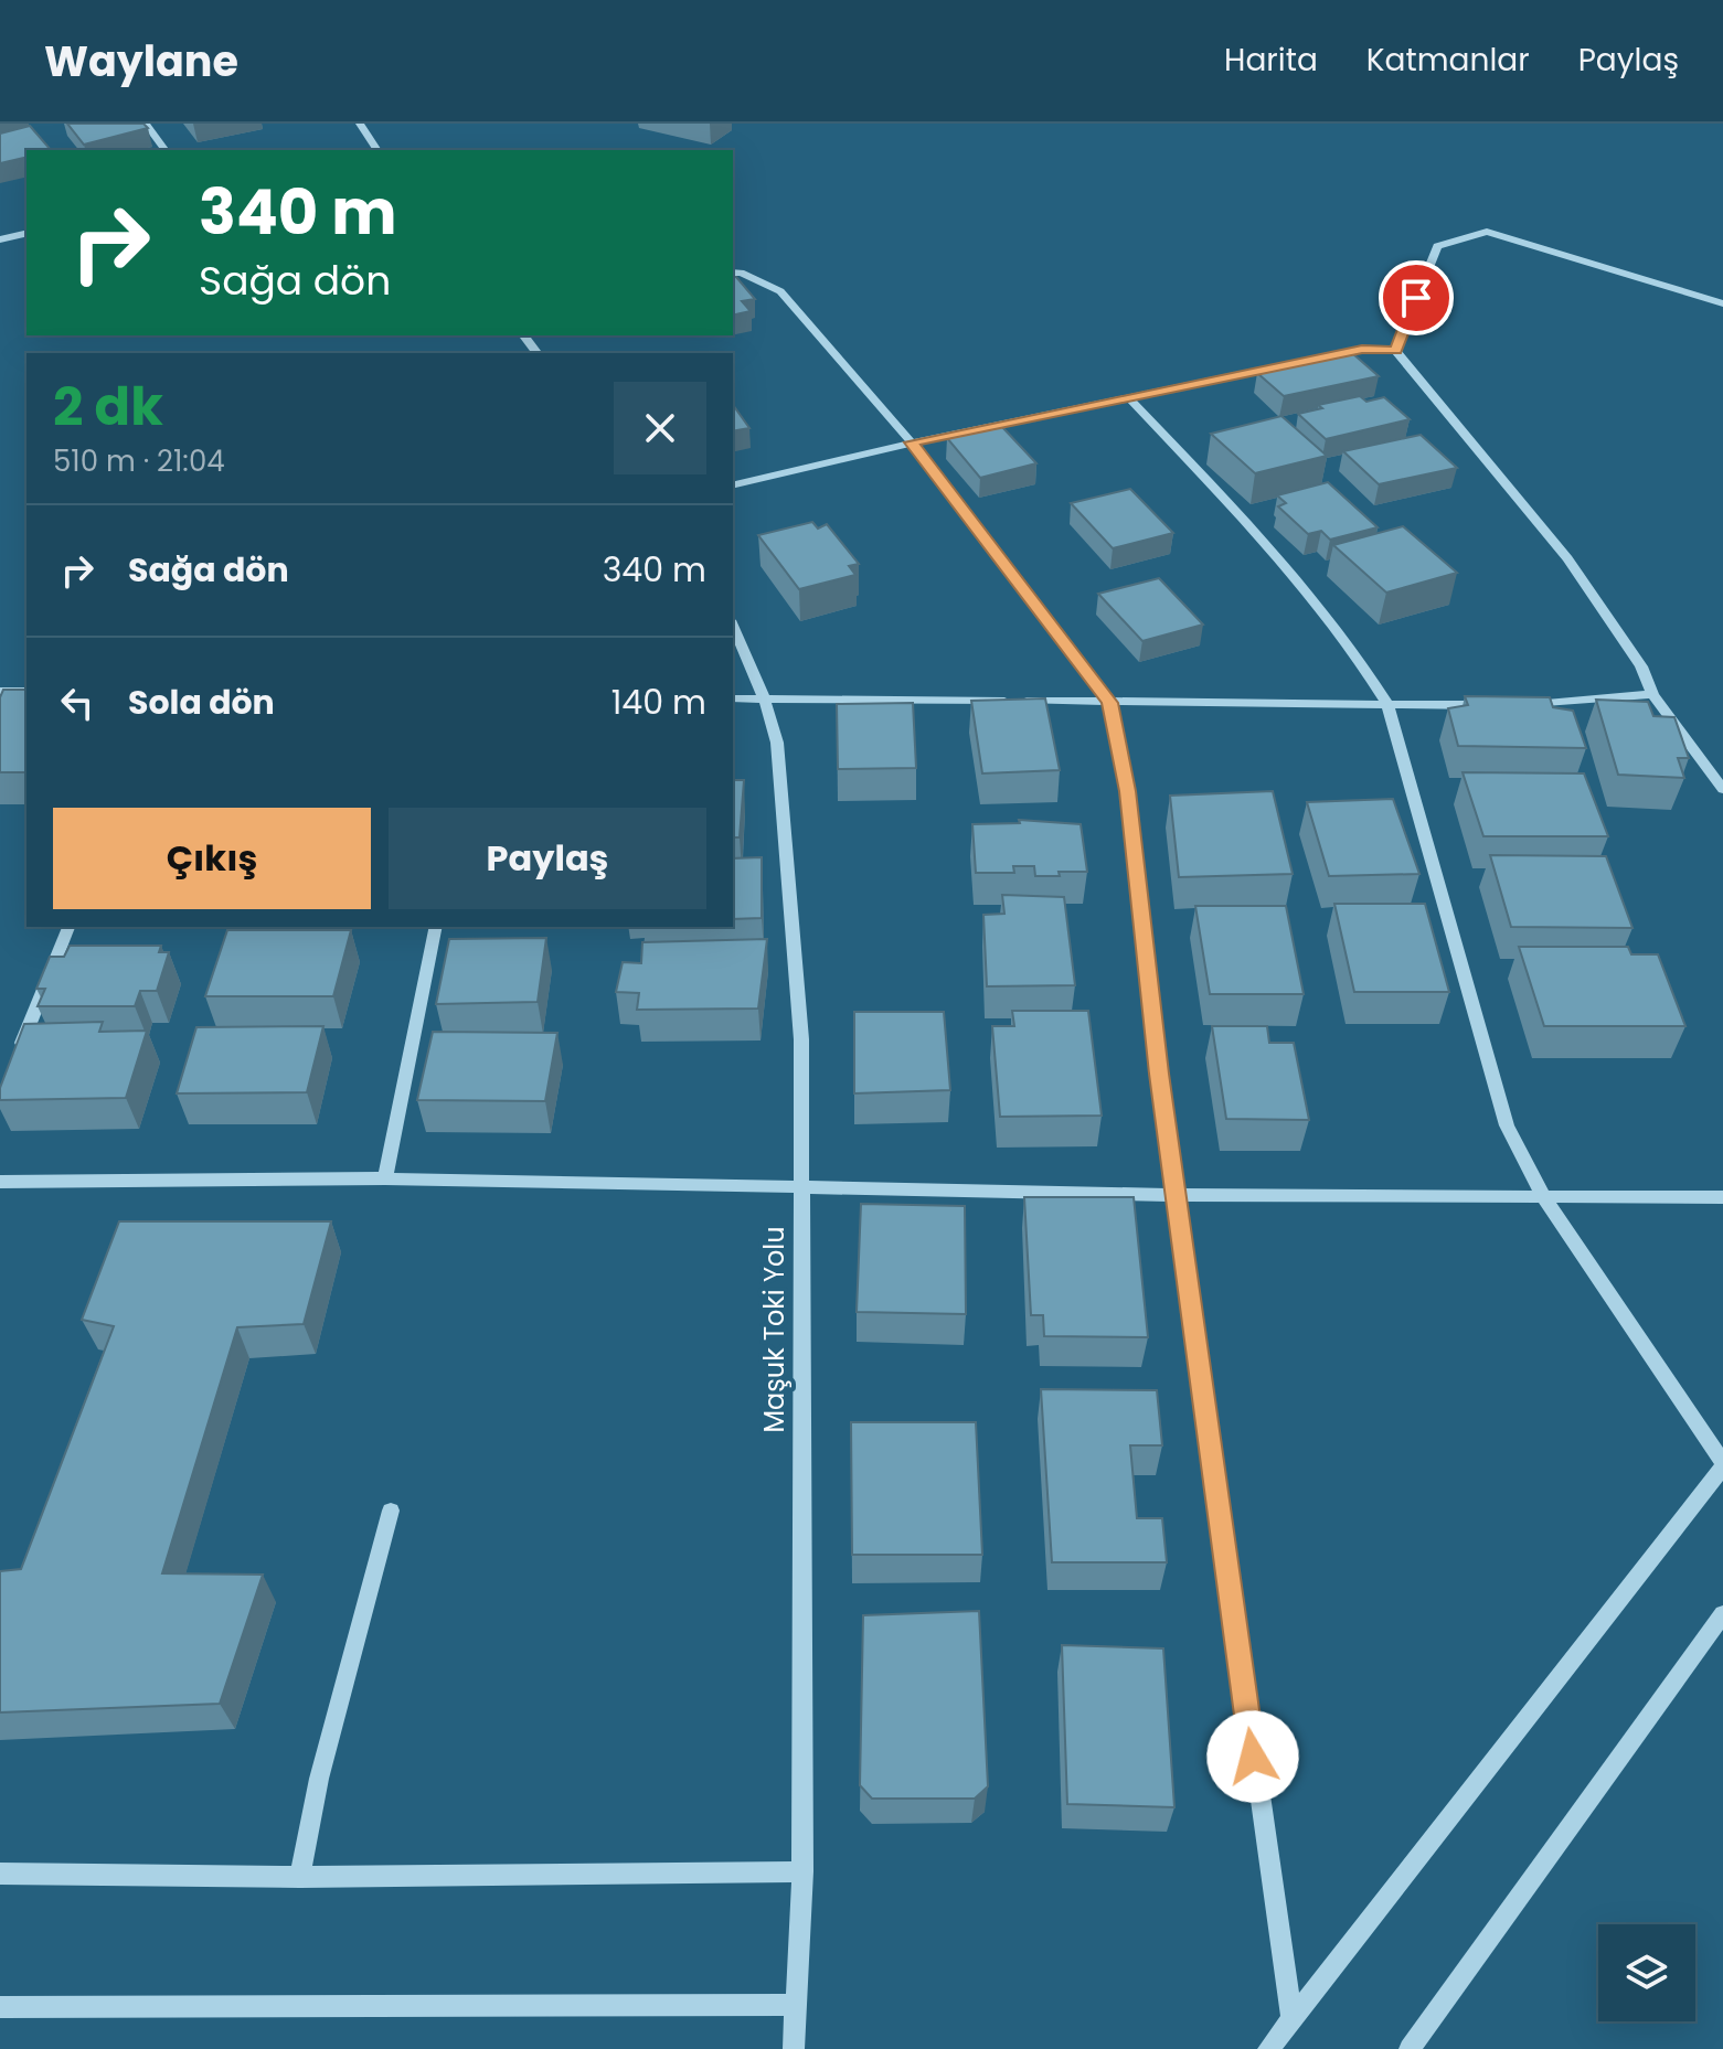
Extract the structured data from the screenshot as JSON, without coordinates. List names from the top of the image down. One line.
{"streets":{"street":["Maşuk Toki Yolu"]},"page":{"header":"Waylane","nav":["Harita","Katmanlar","Paylaş"],"turn":["340 m","Sağa dön"],"heading":["2 dk","510 m · 21:04"],"list":[{"name":"Sağa dön","value":"340 m"},{"name":"Sola dön","value":"140 m"}],"buttons":["Çıkış","Paylaş"]}}
